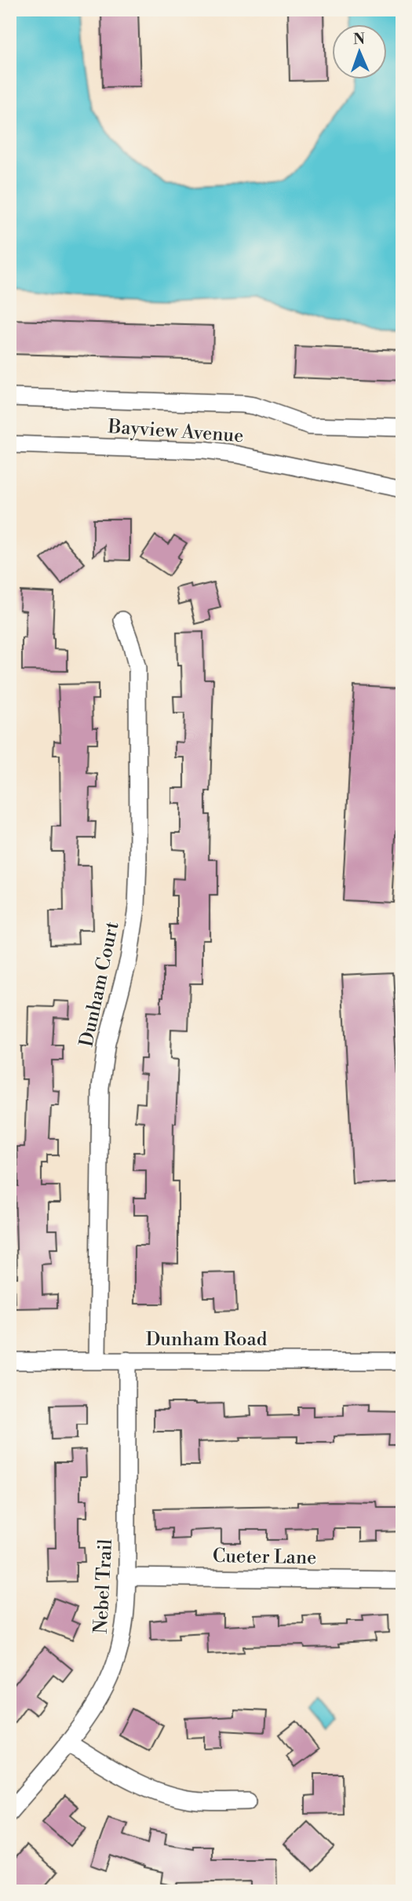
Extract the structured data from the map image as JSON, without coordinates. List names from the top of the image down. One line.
{"streets":{"street":["Bayview Avenue","Dunham Court","Dunham Road","Cueter Lane","Nebel Trail"]},"crossings":[["Dunham Court","Dunham Road"],["Dunham Road","Nebel Trail"],["Cueter Lane","Nebel Trail"]],"north":"top"}
